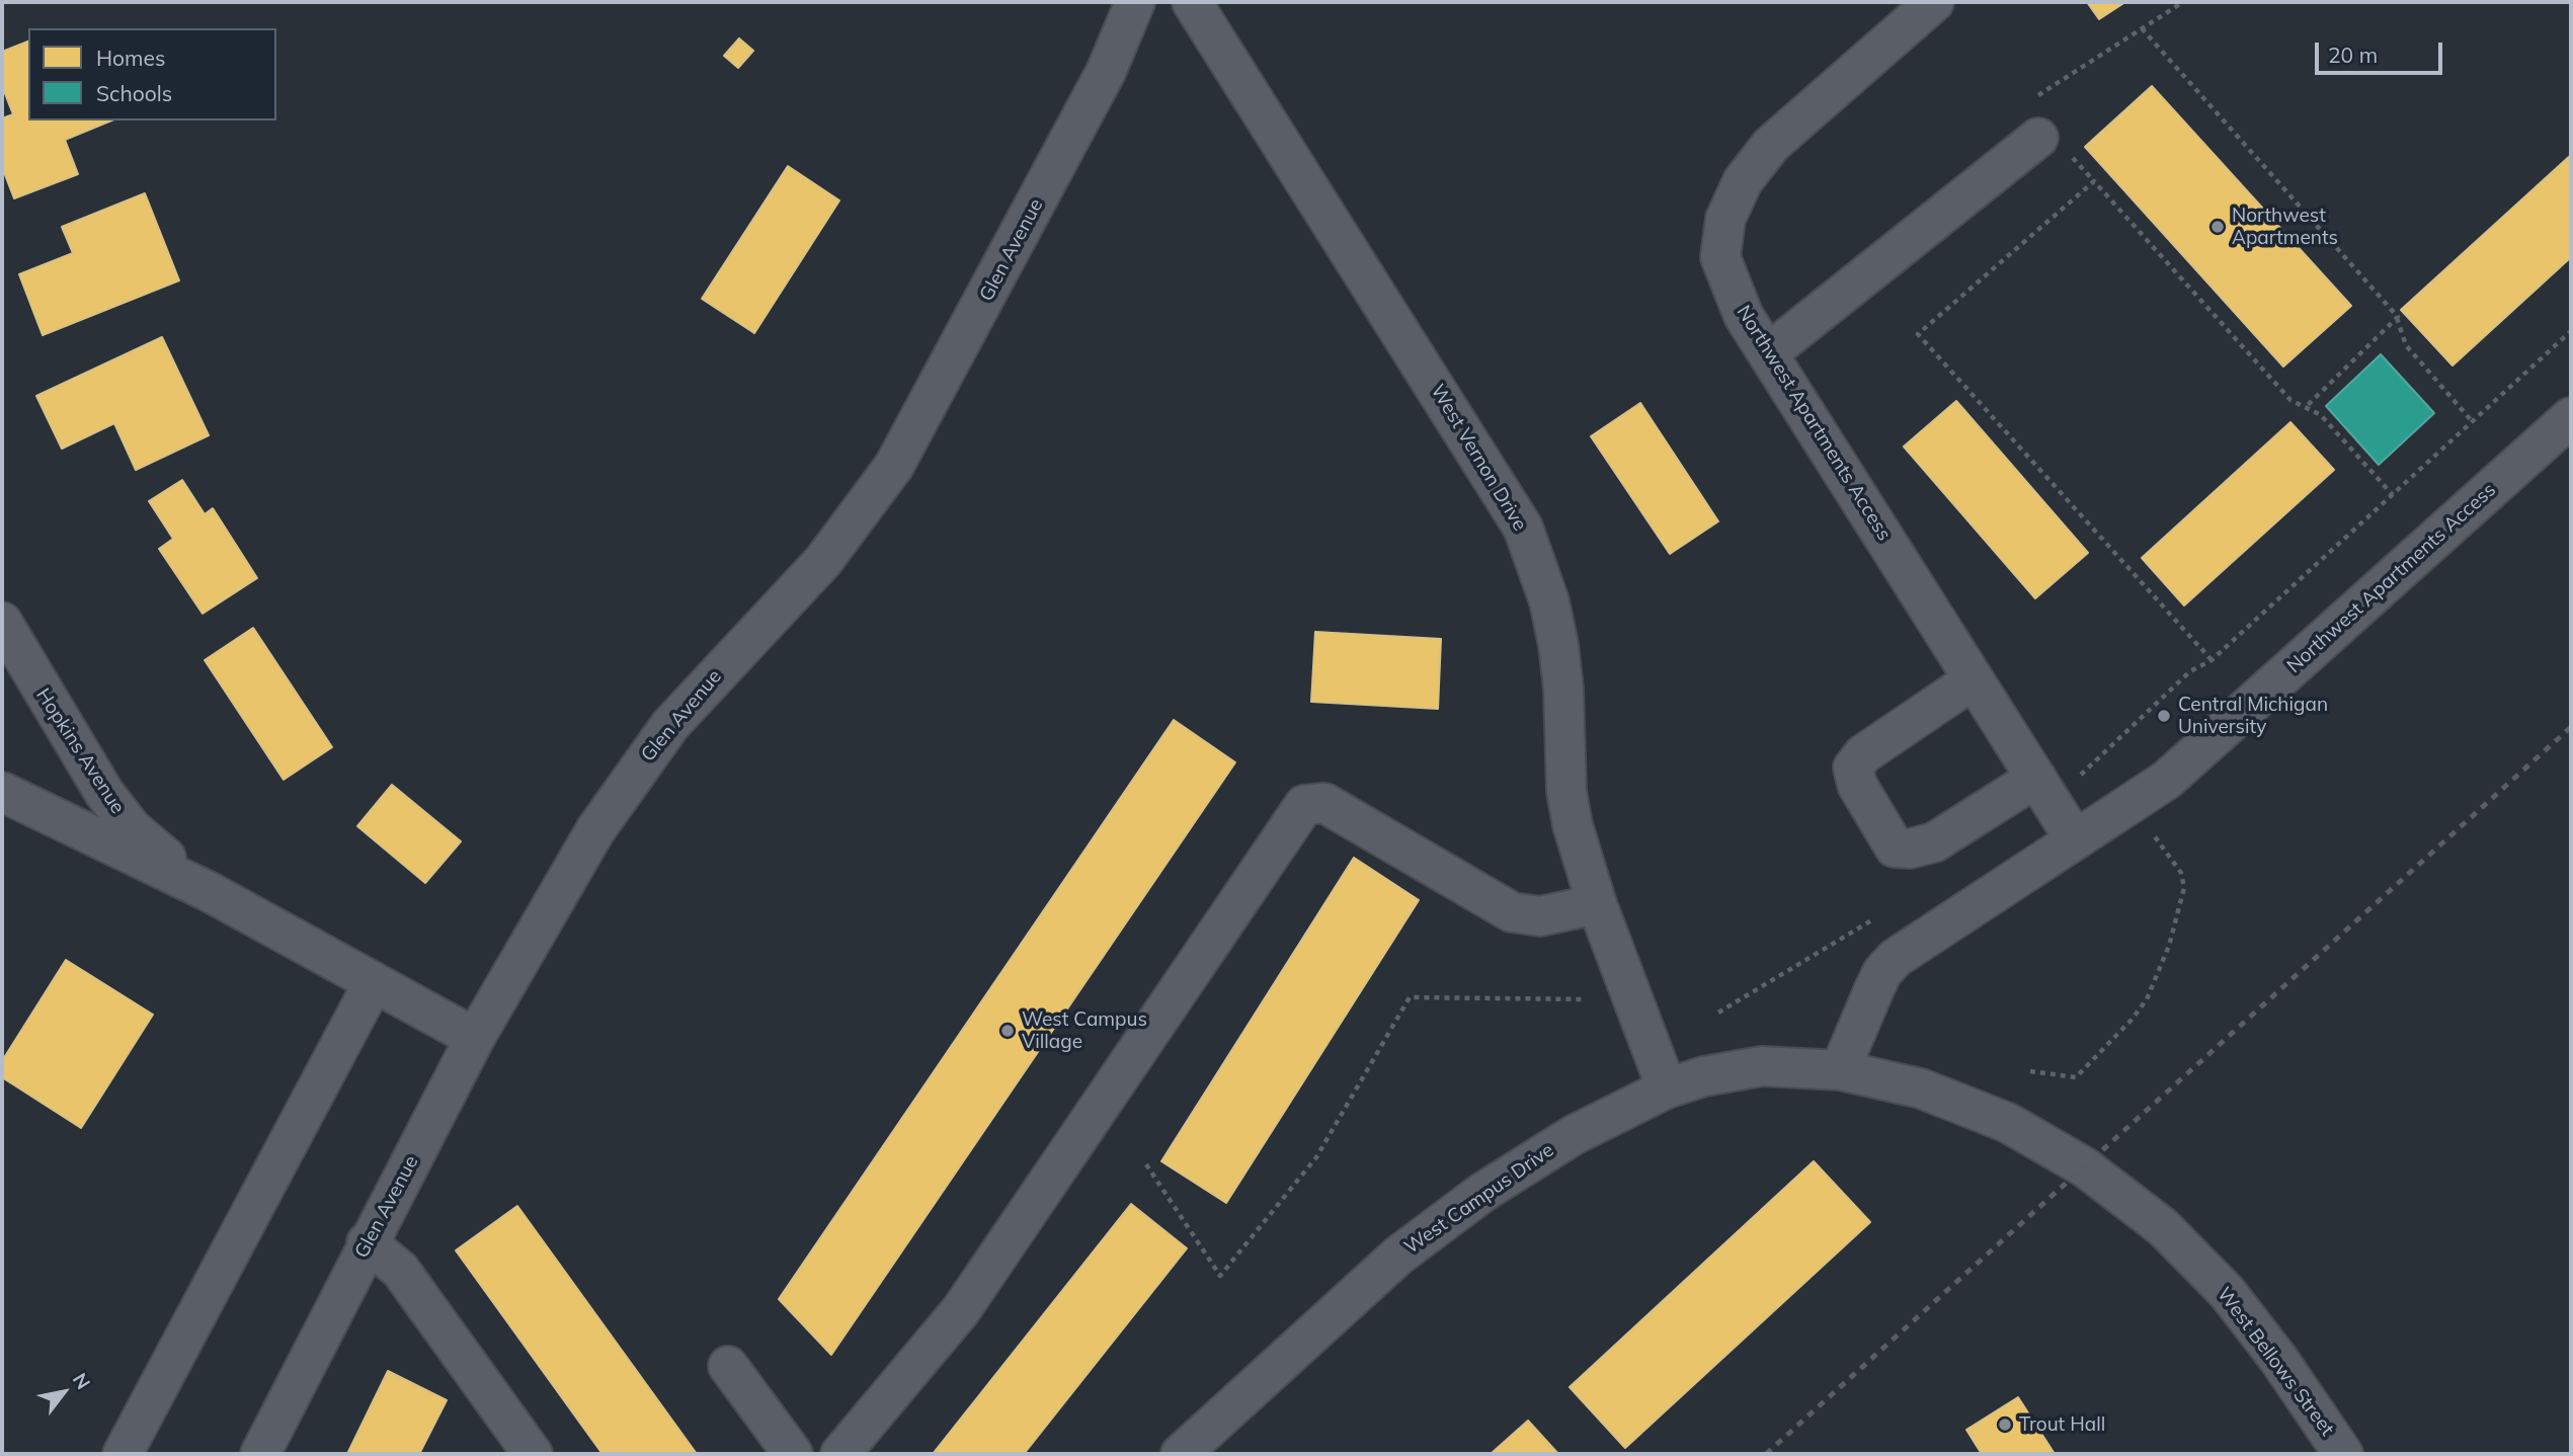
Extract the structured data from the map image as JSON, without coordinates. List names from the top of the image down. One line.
{"streets":{"street":["Glen Avenue","Northwest Apartments Access","West Vernon Drive","Hopkins Avenue","West Campus Drive","West Bellows Street"]},"crossings":[["Glen Avenue","Hopkins Avenue"],["Northwest Apartments Access","West Campus Drive"],["Northwest Apartments Access","West Bellows Street"],["West Vernon Drive","West Campus Drive"],["West Campus Drive","West Bellows Street"]],"places":["Northwest Apartments","Central Michigan University","West Campus Village","Trout Hall"],"legend":["Homes","Schools"],"scale_bar":"20 m","north":"top right"}
